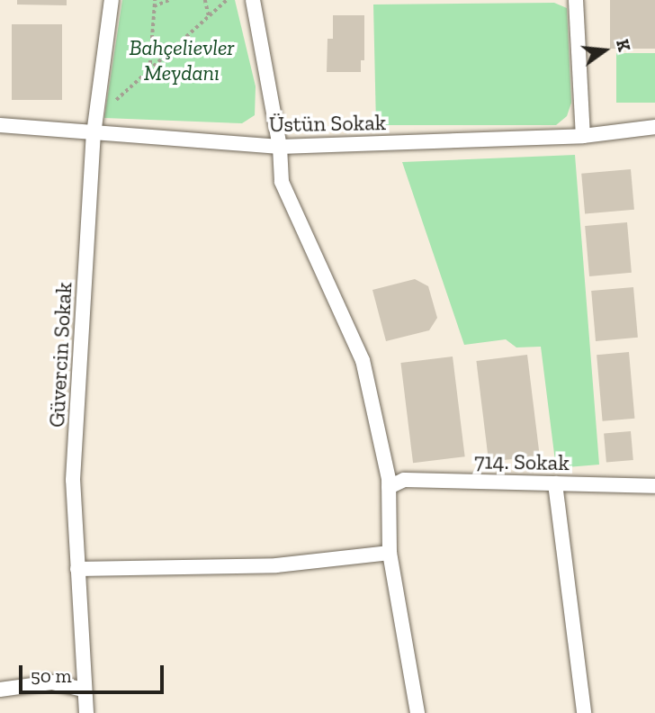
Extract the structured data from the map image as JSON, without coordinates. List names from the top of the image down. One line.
{"streets":{"street":["Üstün Sokak","Güvercin Sokak","714. Sokak"]},"crossings":[["Üstün Sokak","Güvercin Sokak"]],"parks":["Bahçelievler Meydanı"],"scale_bar":"50 m","north":"right"}
